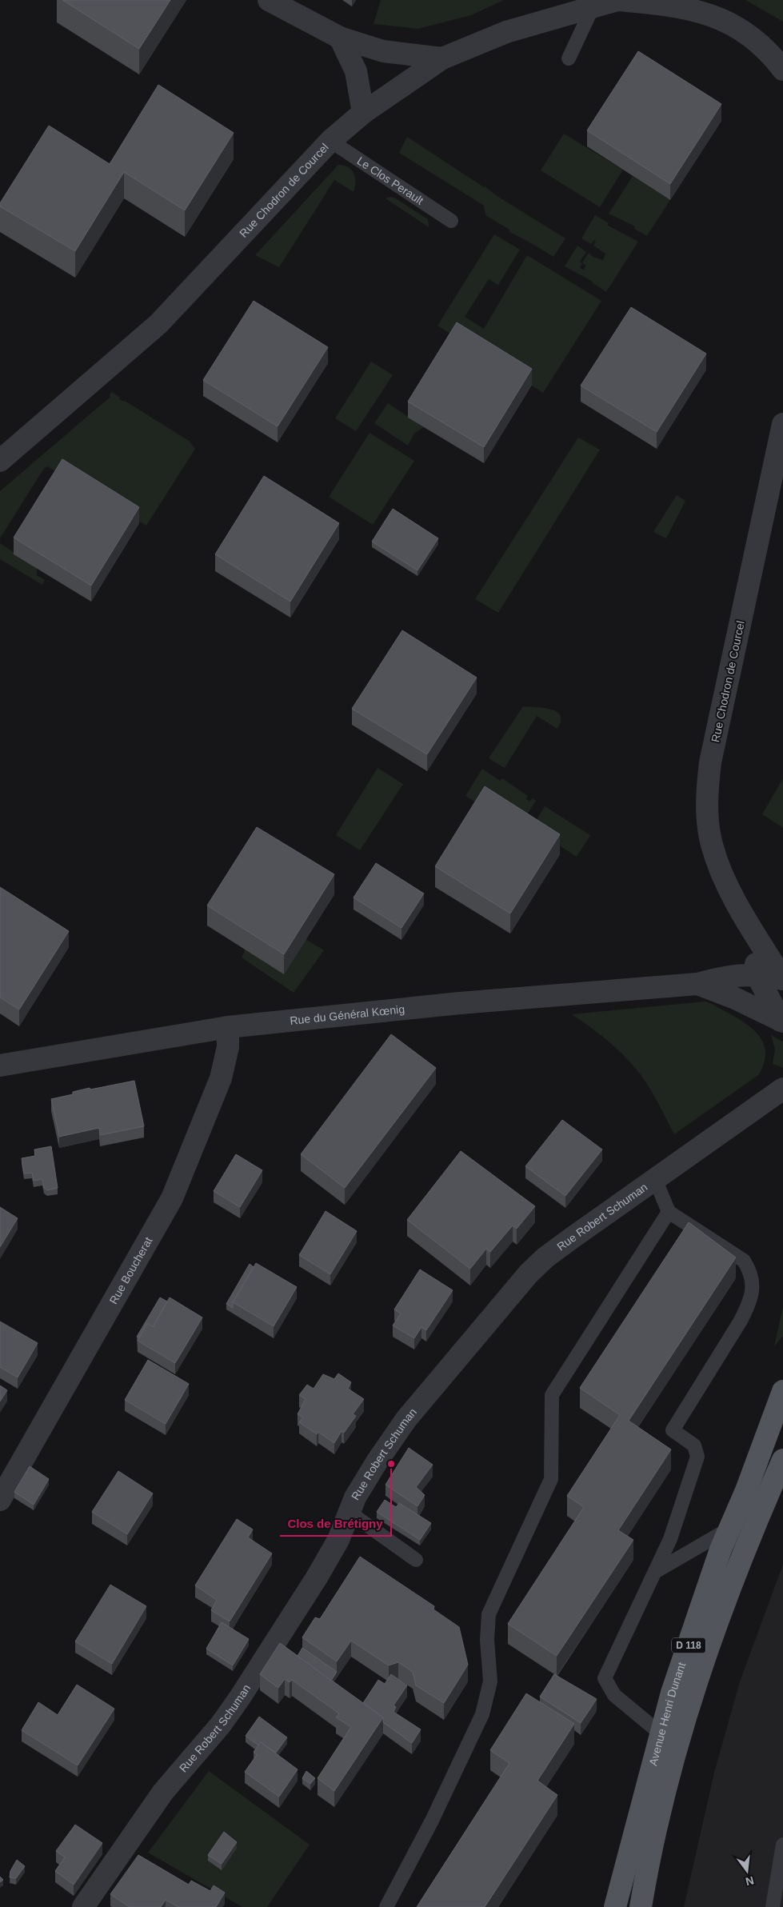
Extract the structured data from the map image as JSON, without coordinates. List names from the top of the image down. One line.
{"streets":{"main road":["D 118","Avenue Henri Dunant"],"street":["Rue Chodron de Courcel","Rue du Général Kœnig","Rue Robert Schuman","Rue Boucherat"],"lane":["Le Clos Perault"]},"crossings":[["Le Clos Perault","Rue Chodron de Courcel"],["Rue Chodron de Courcel","Rue du Général Kœnig"],["Rue du Général Kœnig","Rue Boucherat"]],"places":["Clos de Brétigny"],"north":"bottom"}
